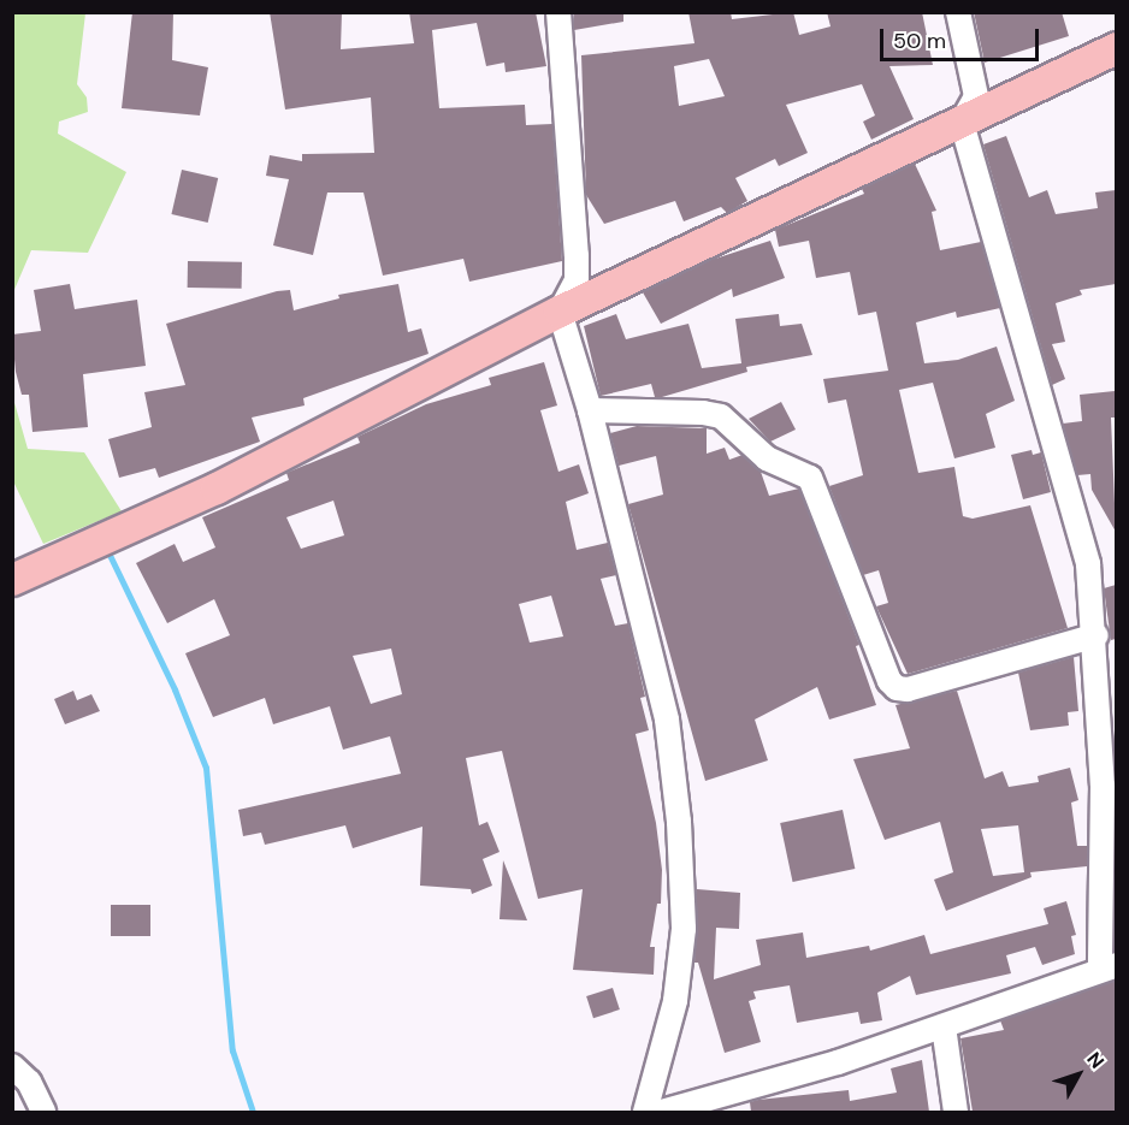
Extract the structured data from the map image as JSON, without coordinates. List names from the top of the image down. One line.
{"scale_bar":"50 m","north":"top right"}
